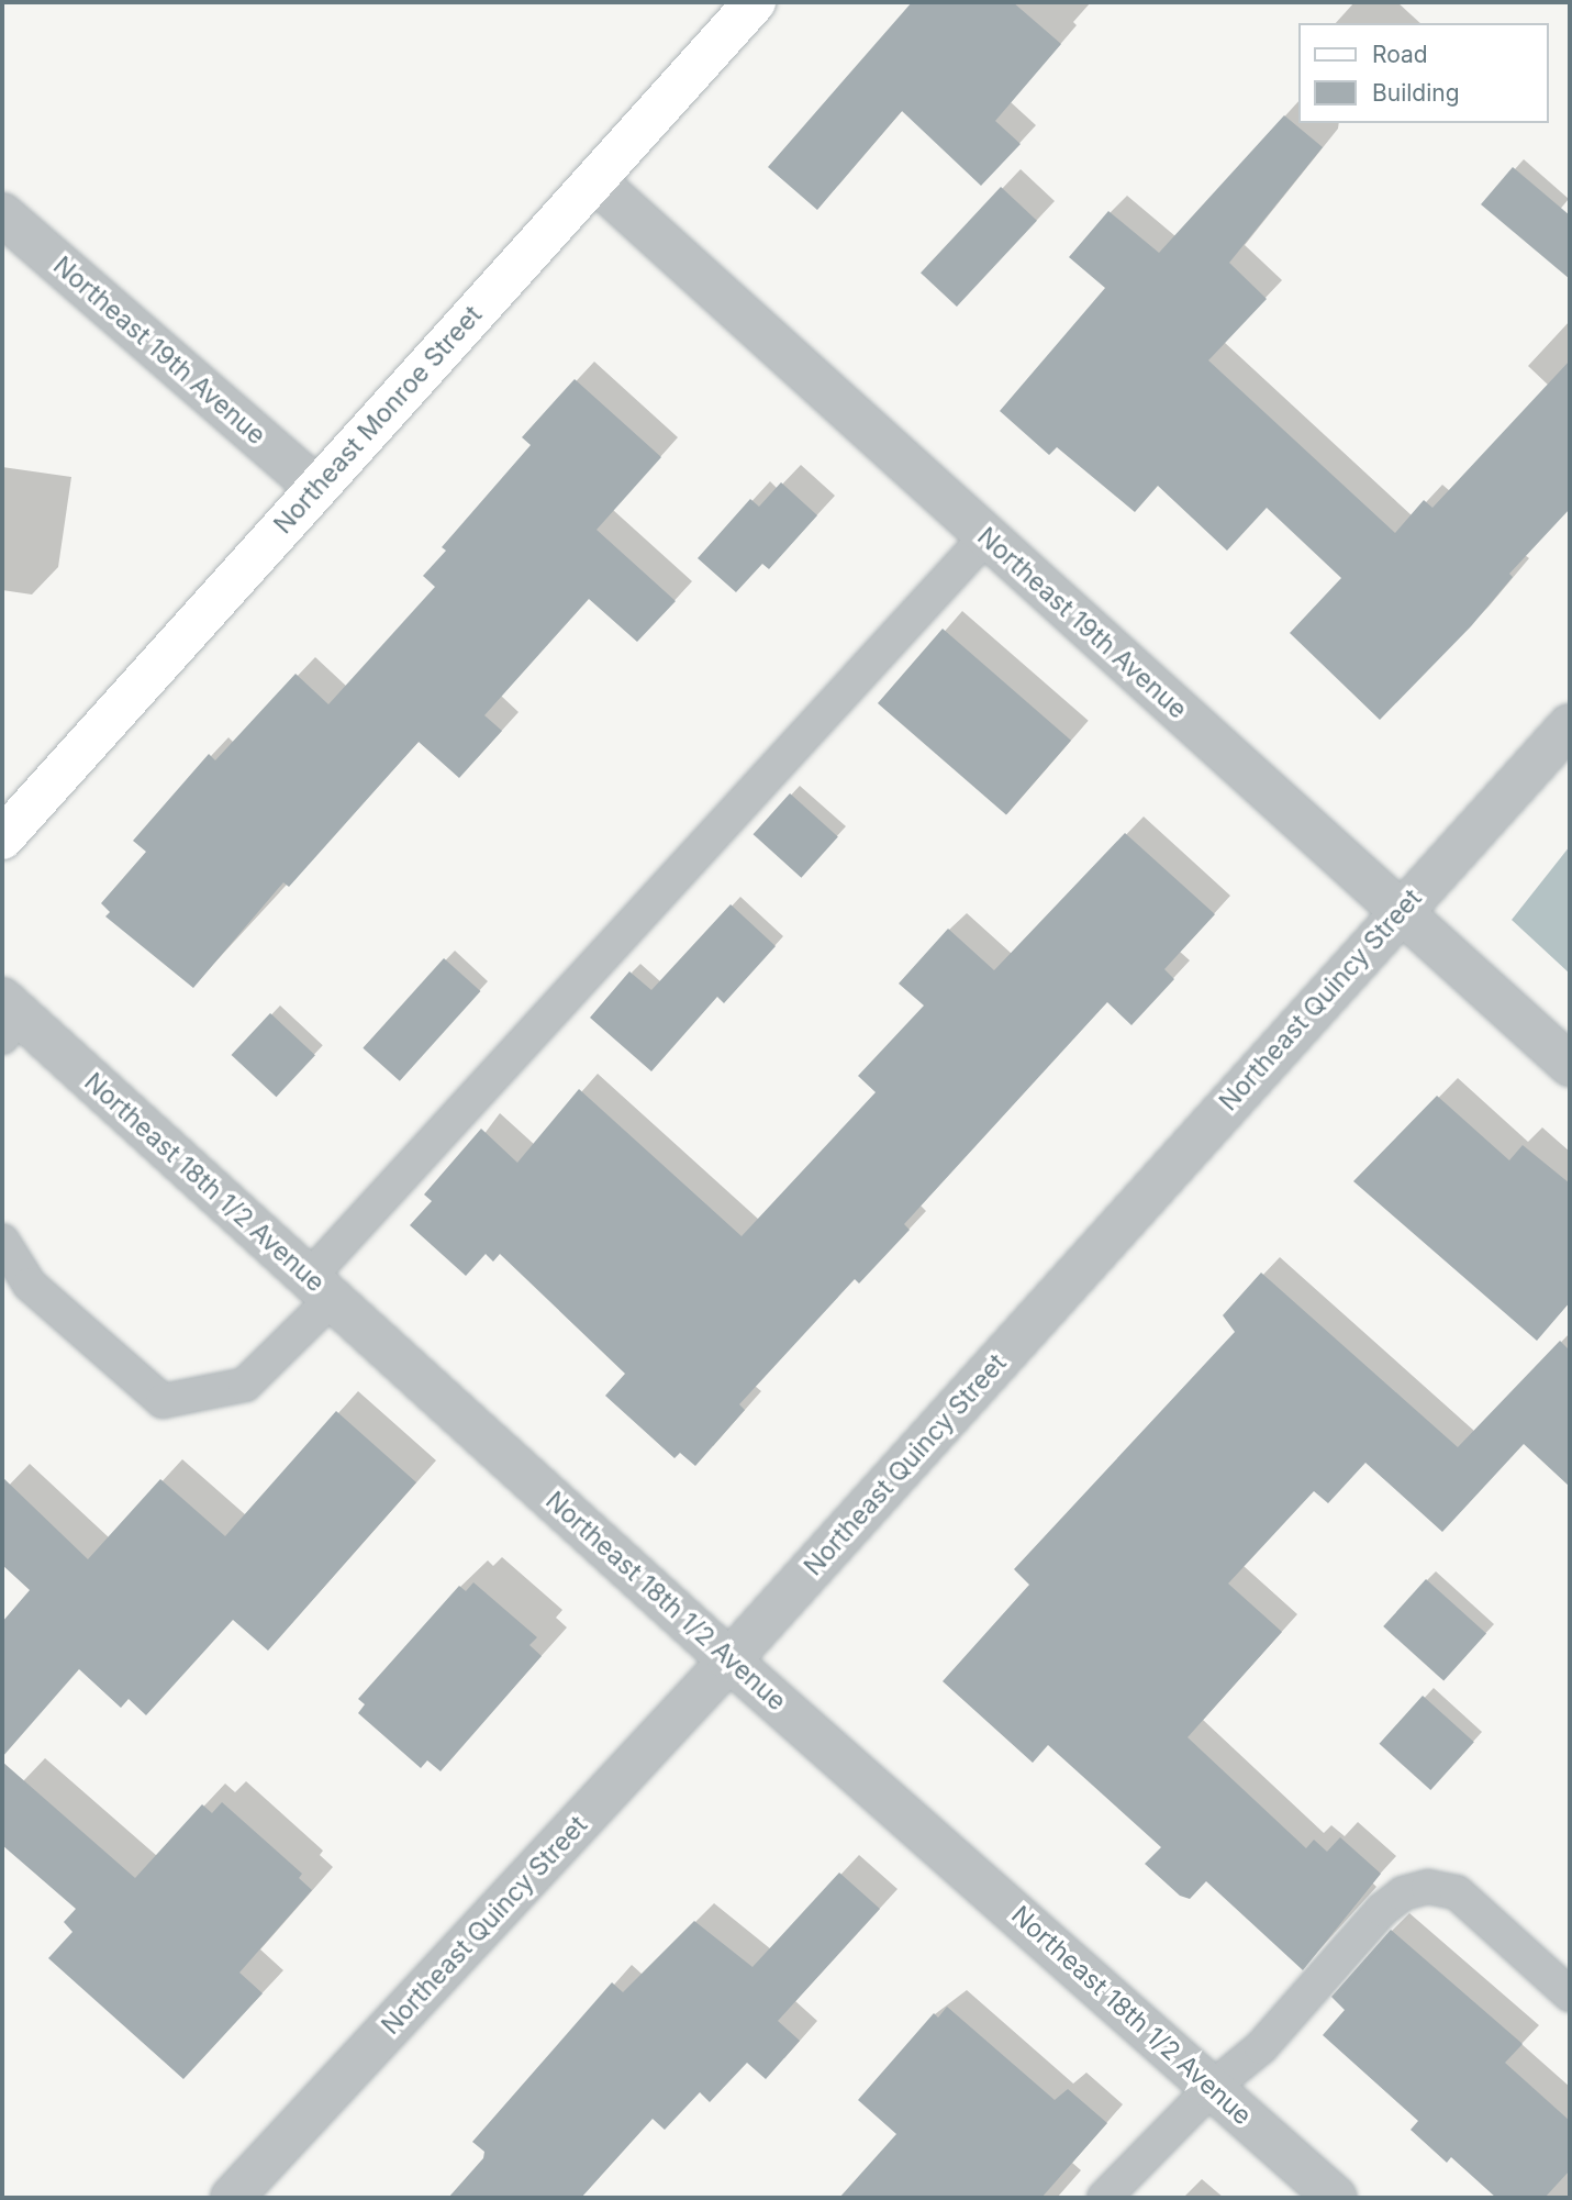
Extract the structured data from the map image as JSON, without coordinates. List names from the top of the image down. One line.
{"streets":{"street":["Northeast 19th Avenue","Northeast Monroe Street","Northeast Quincy Street","Northeast 18th 1/2 Avenue"]},"crossings":[["Northeast 19th Avenue","Northeast Monroe Street"],["Northeast 19th Avenue","Northeast Quincy Street"],["Northeast Quincy Street","Northeast 18th 1/2 Avenue"]],"legend":["Road","Building"]}
